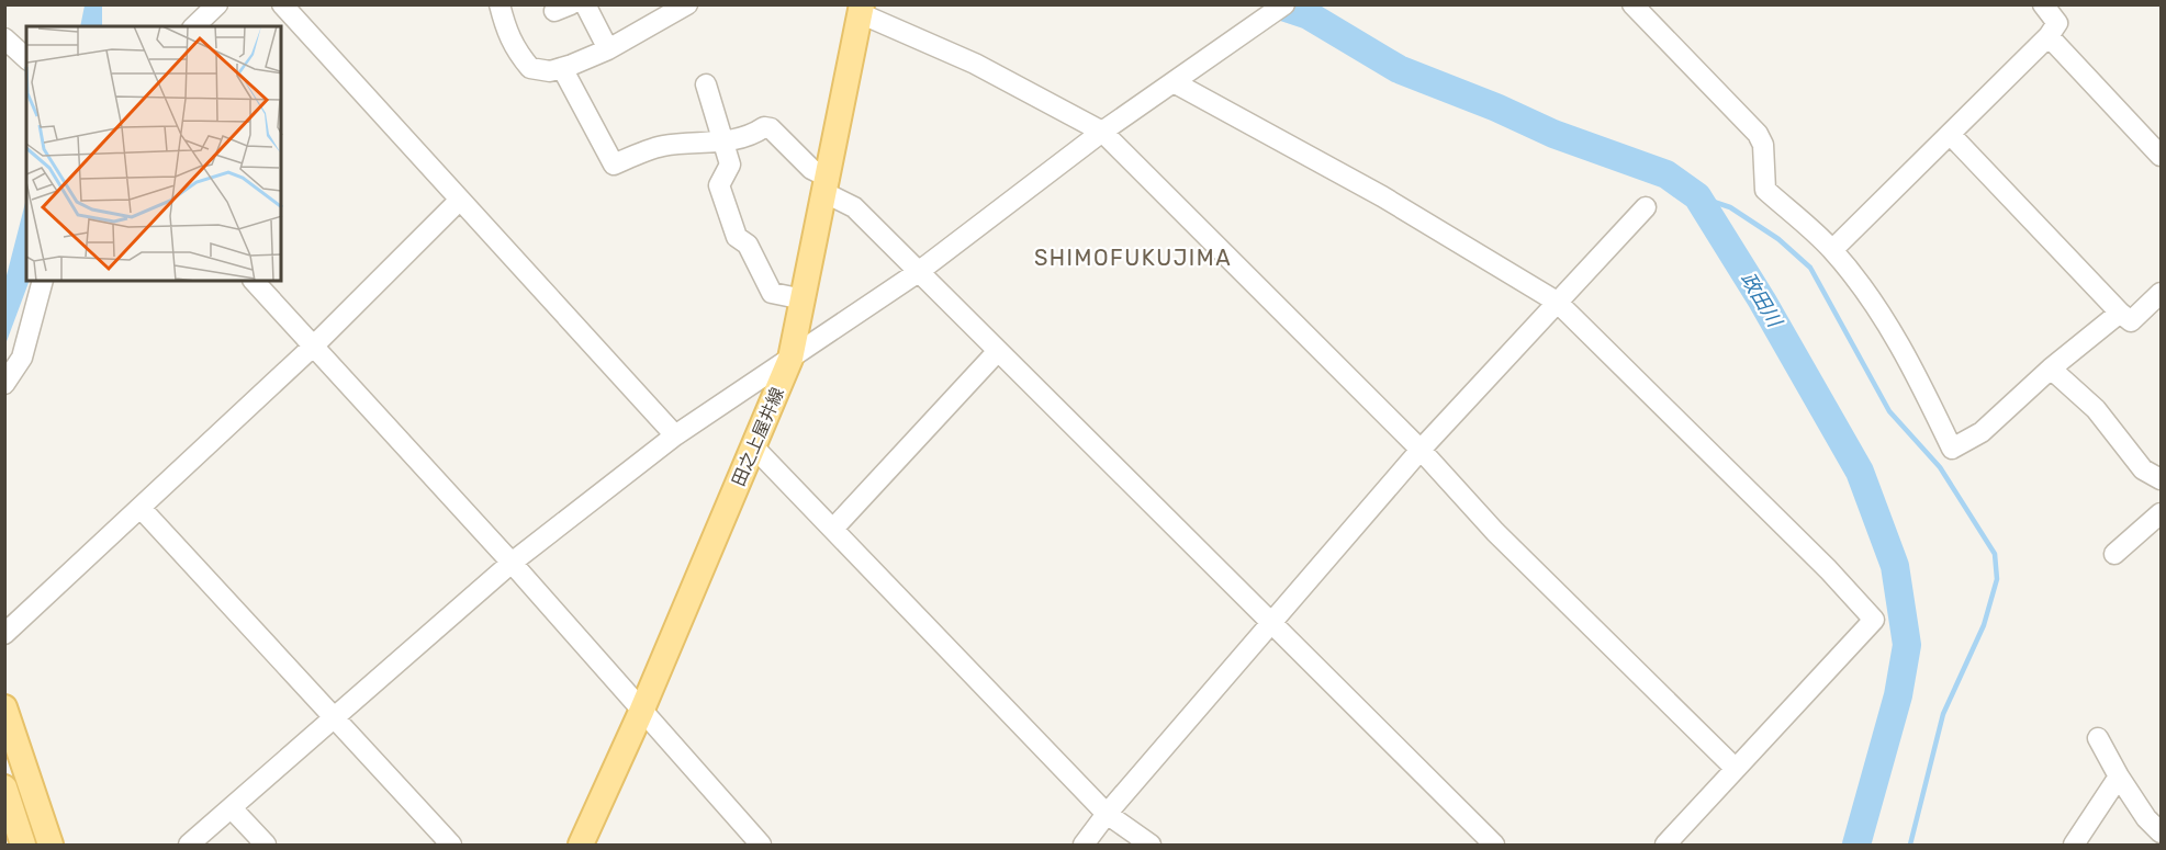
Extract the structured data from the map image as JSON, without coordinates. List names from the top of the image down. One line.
{"streets":{"main road":["田之上屋井線"]},"districts":["SHIMOFUKUJIMA"],"water":["政田川"]}
